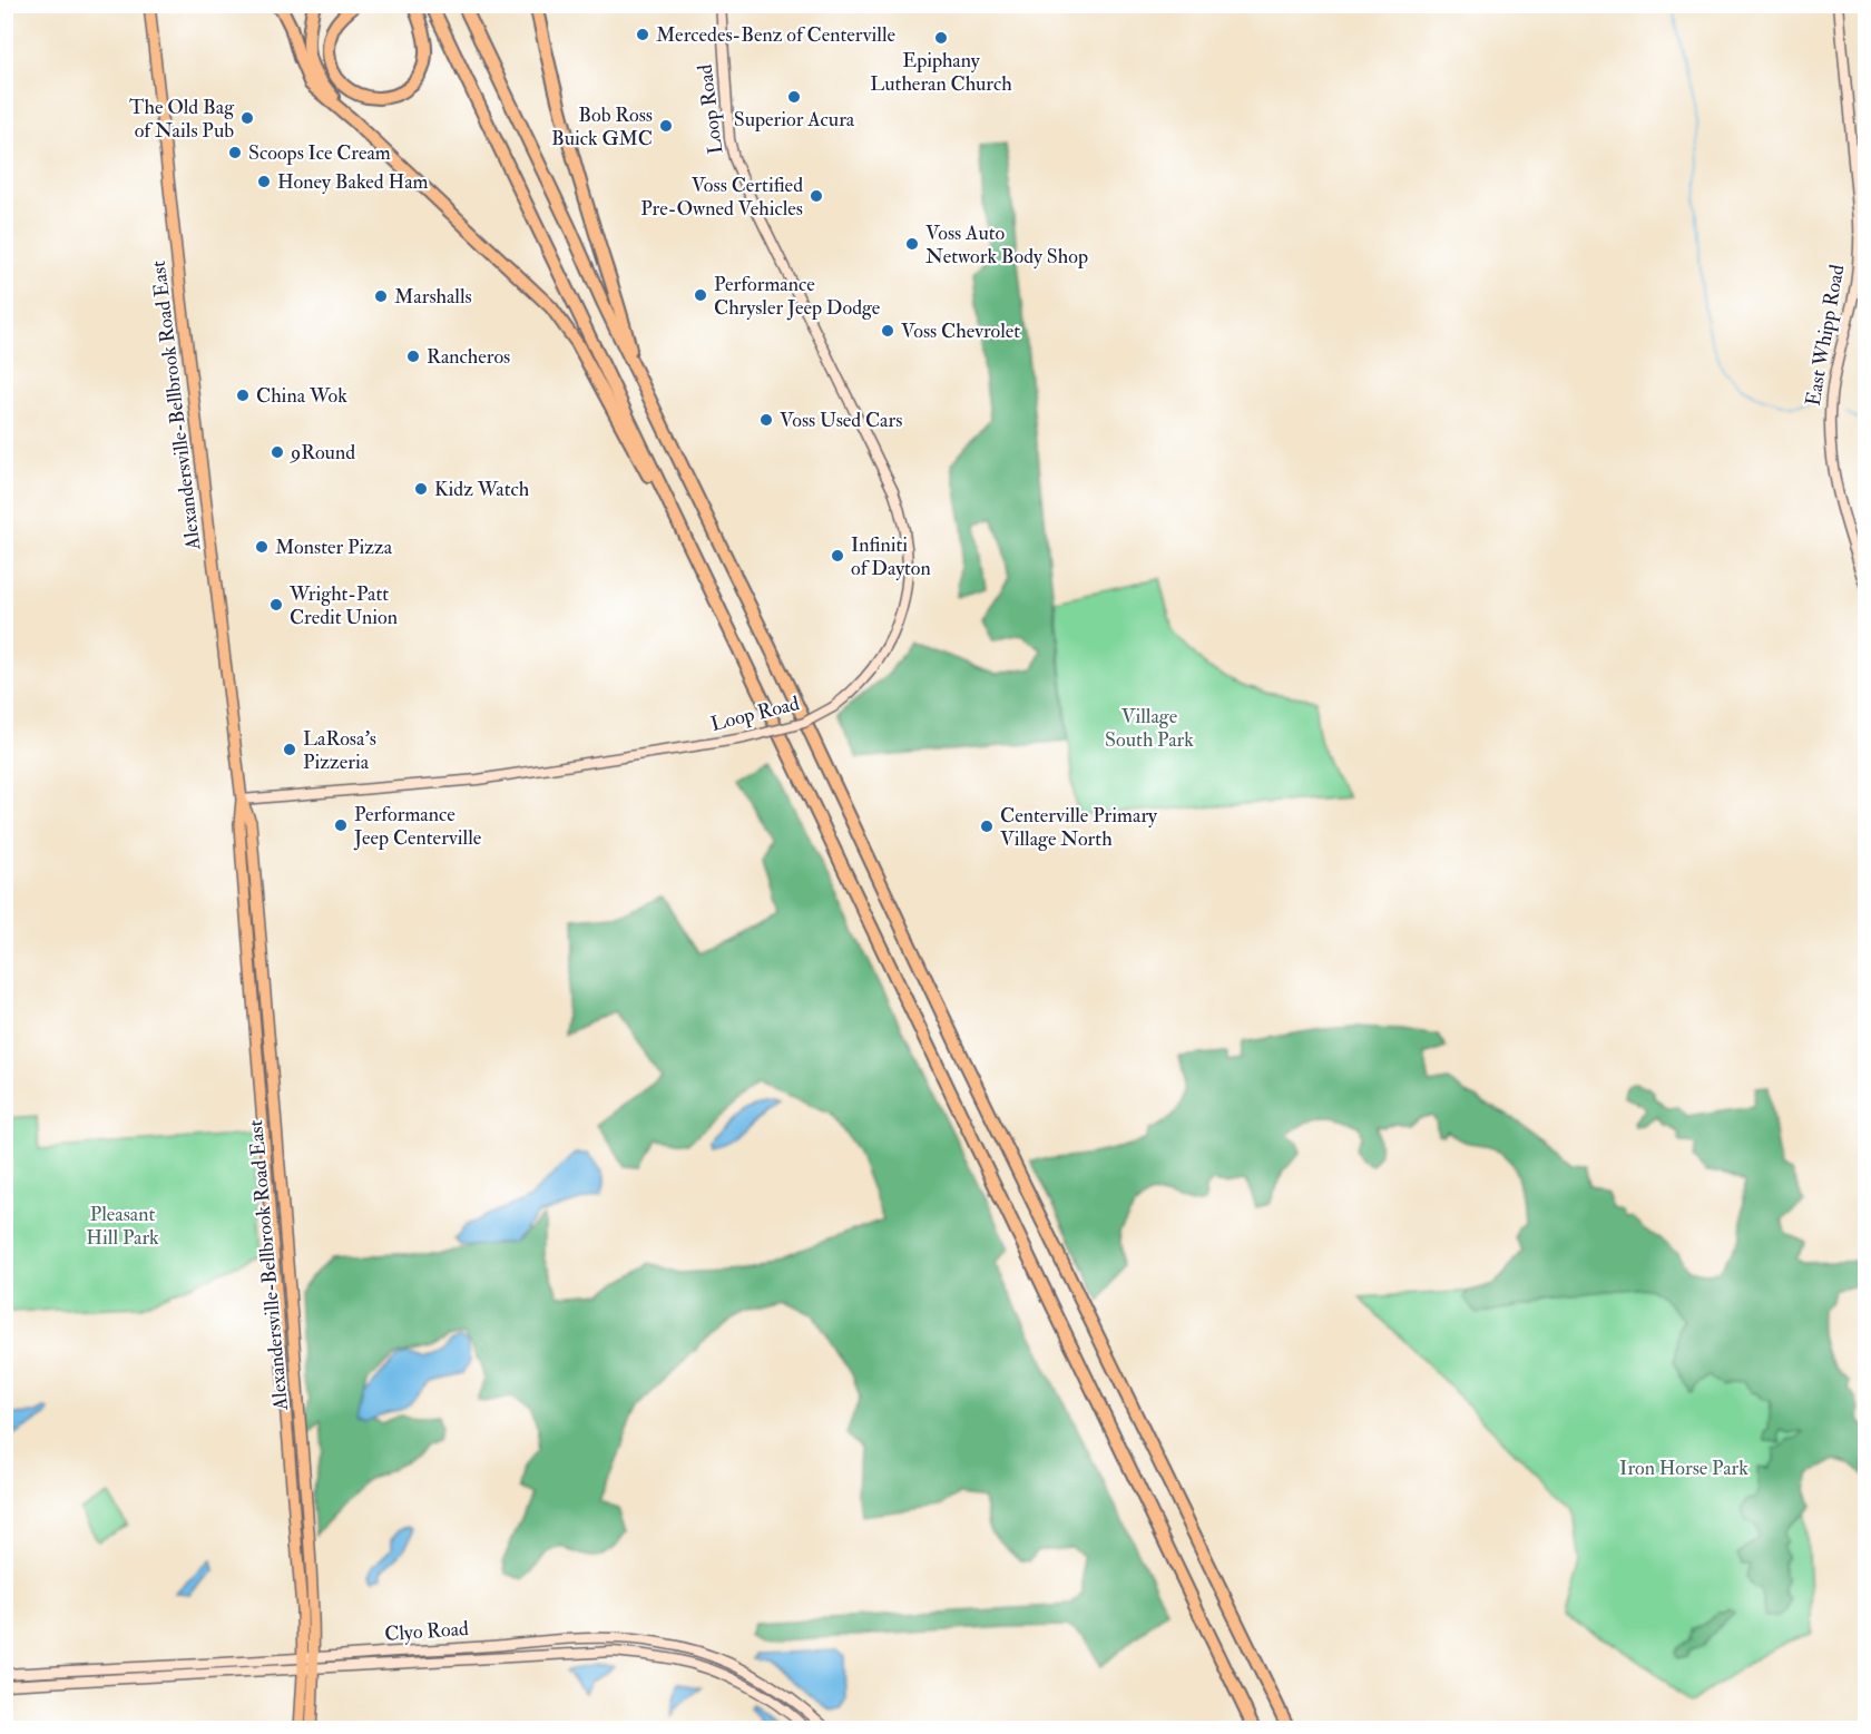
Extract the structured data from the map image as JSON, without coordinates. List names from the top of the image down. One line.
{"streets":{"main road":["Alexandersville-Bellbrook Road East"],"street":["Loop Road","East Whipp Road","Clyo Road"]},"crossings":[["Loop Road","Alexandersville-Bellbrook Road East"],["Alexandersville-Bellbrook Road East","Clyo Road"]],"parks":["Village South Park","Pleasant Hill Park","Iron Horse Park"],"places":["Mercedes-Benz of Centerville","Epiphany Lutheran Church","Superior Acura","The Old Bag of Nails Pub","Bob Ross Buick GMC","Scoops Ice Cream","Honey Baked Ham","Voss Certified Pre-Owned Vehicles","Voss Auto Network Body Shop","Performance Chrysler Jeep Dodge","Marshalls","Voss Chevrolet","Rancheros","China Wok","Voss Used Cars","9Round","Kidz Watch","Monster Pizza","Infiniti of Dayton","Wright-Patt Credit Union","LaRosa's Pizzeria","Performance Jeep Centerville","Centerville Primary Village North"]}
